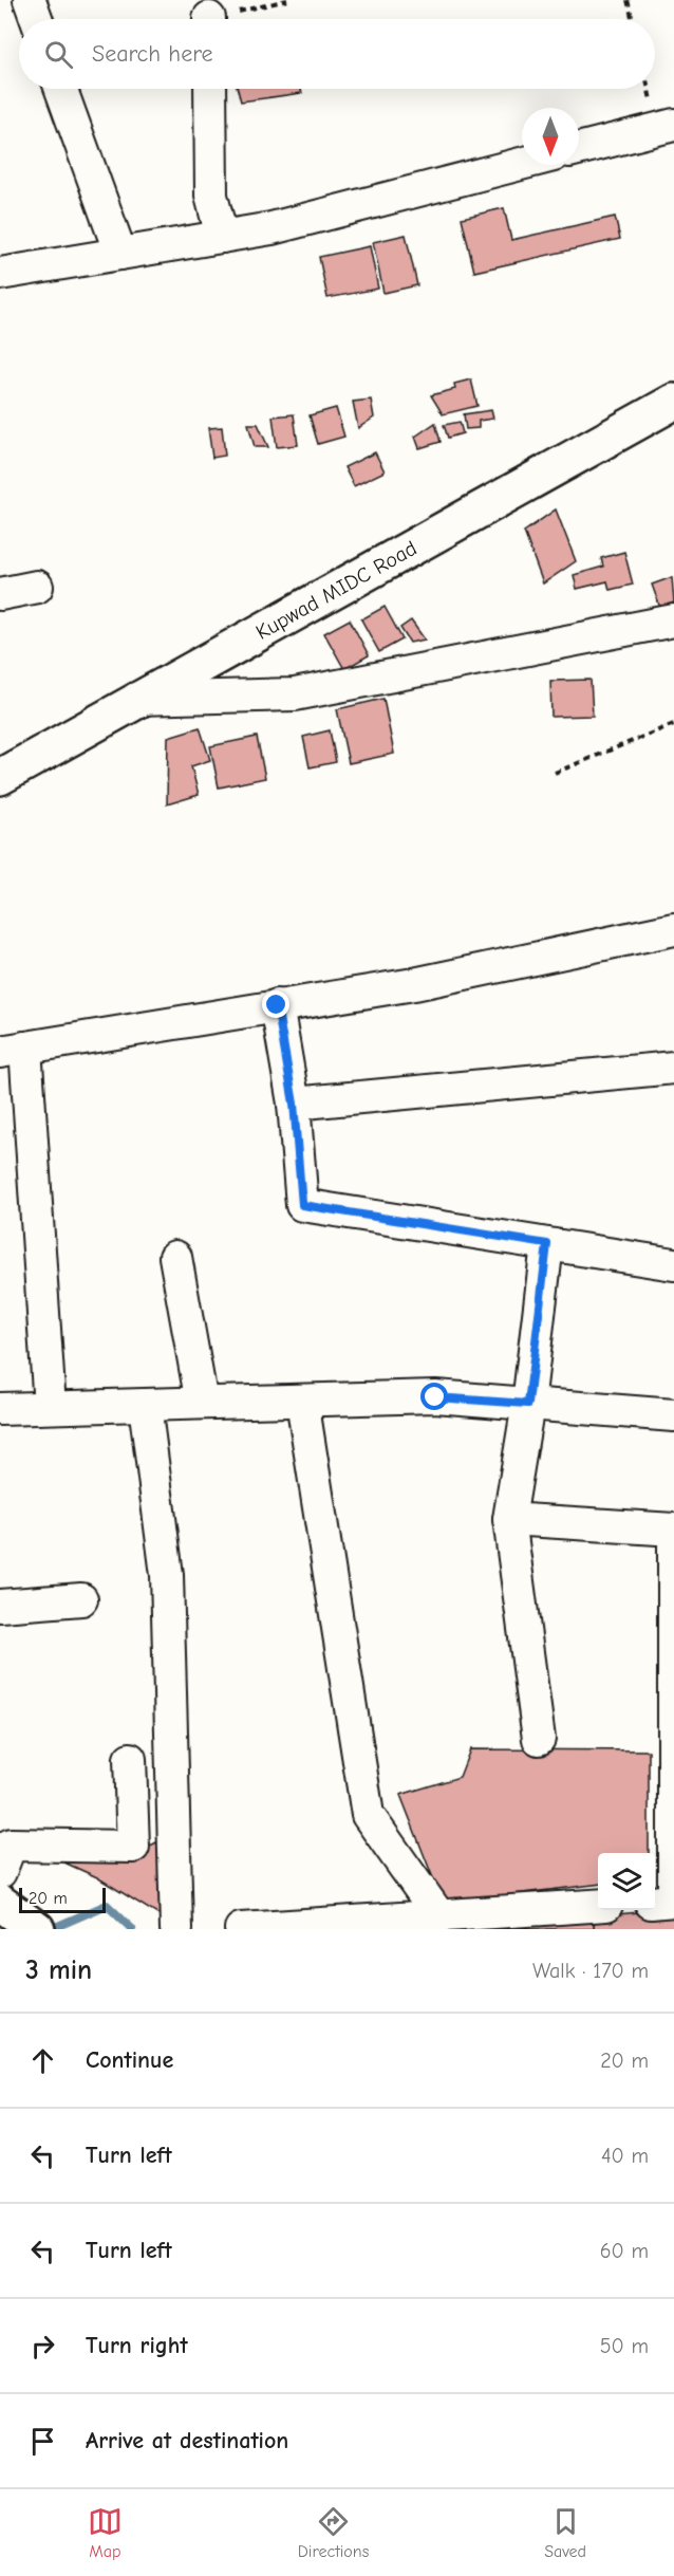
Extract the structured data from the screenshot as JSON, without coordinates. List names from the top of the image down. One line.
{"streets":{"main road":["Kupwad MIDC Road"]},"scale_bar":"20 m","north":"bottom","page":{"search":"Search here","scale":"20 m","heading":["3 min","Walk · 170 m"],"list":[["Continue","20 m"],["Turn left","40 m"],["Turn left","60 m"],["Turn right","50 m"],"Arrive at destination"],"nav":["Map","Directions","Saved"]}}
